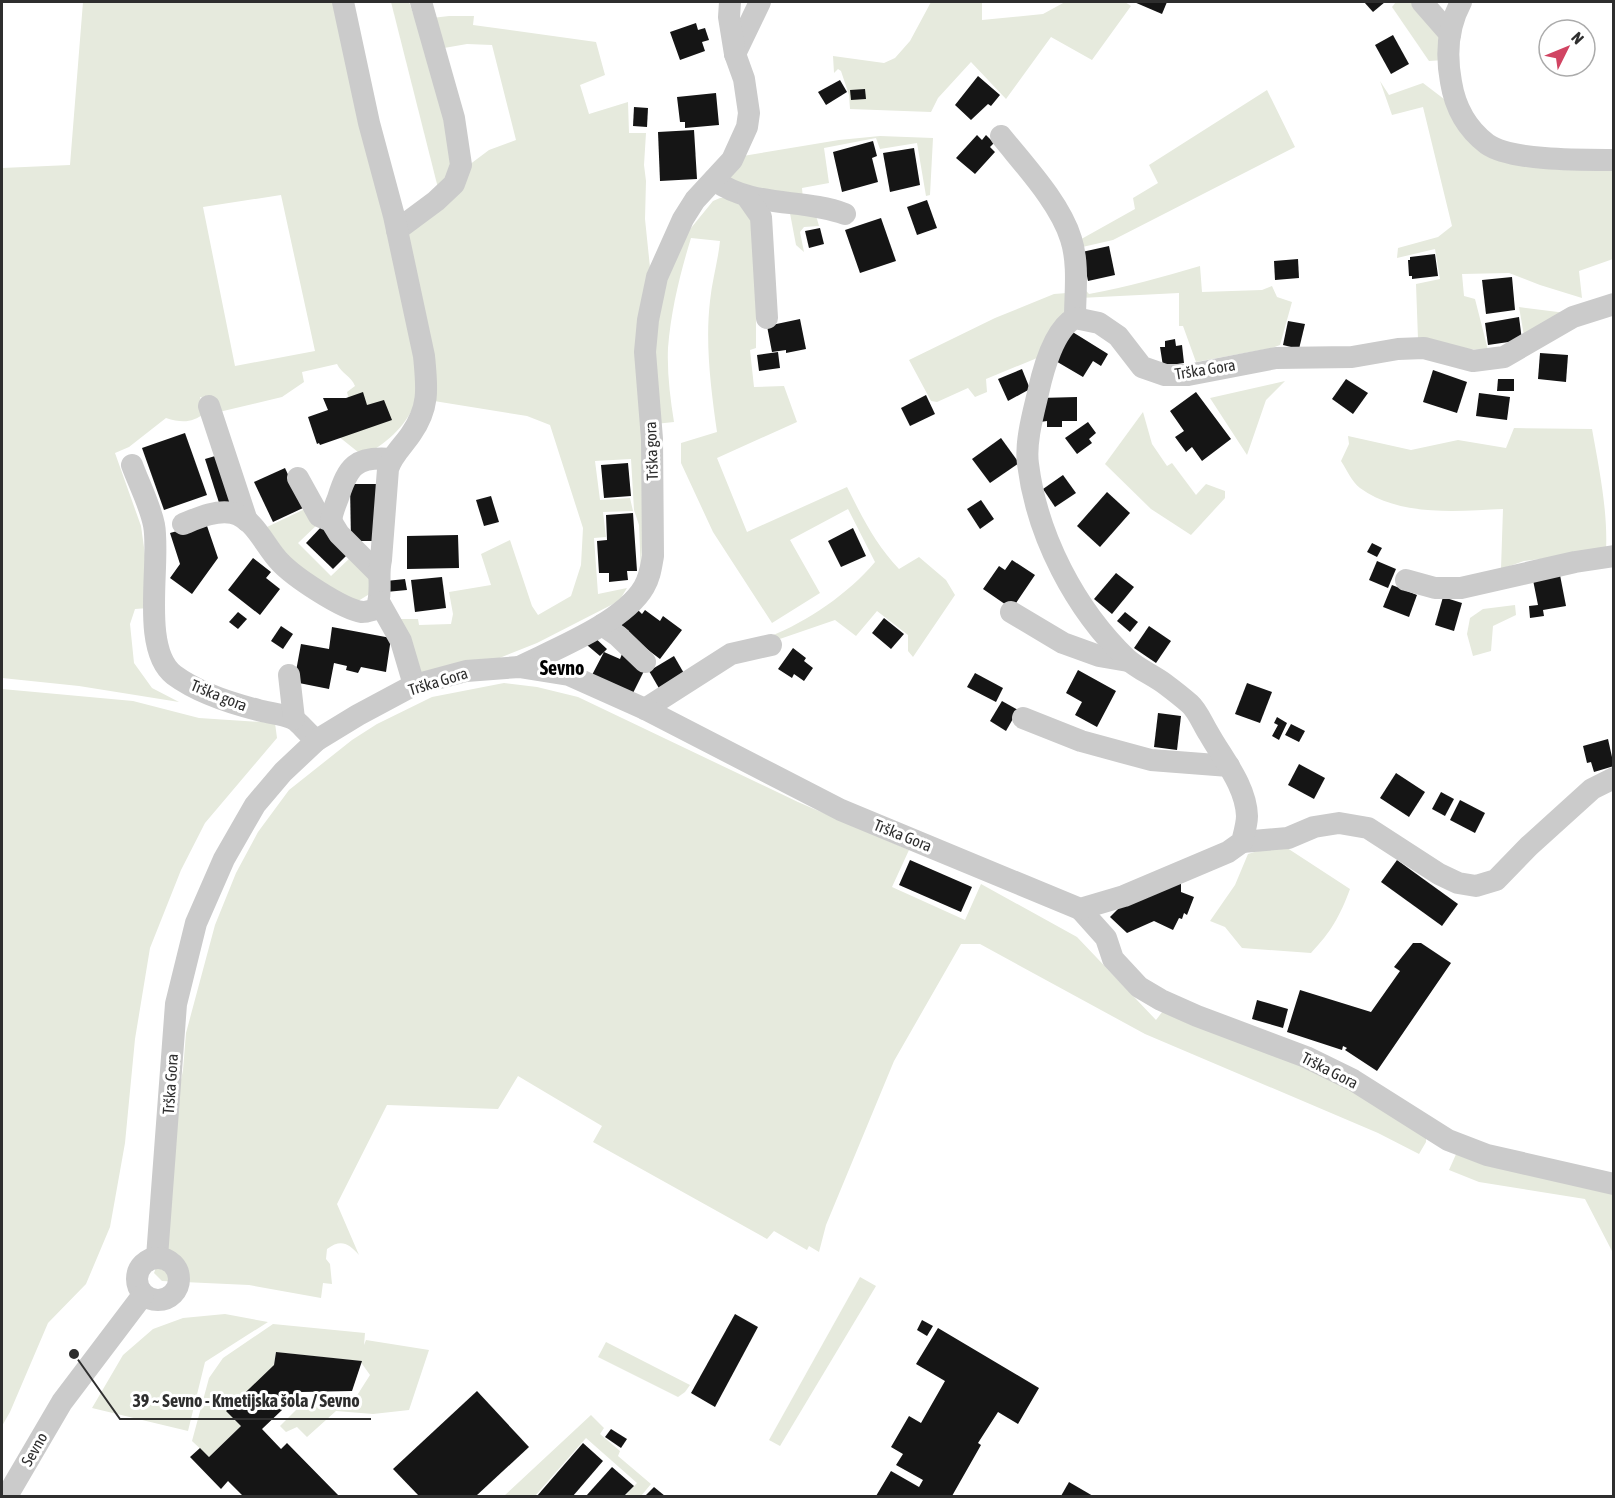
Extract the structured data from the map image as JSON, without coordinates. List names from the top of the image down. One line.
{"streets":{"street":["Trška Gora","Trška gora","Sevno"]},"crossings":[["Trška Gora","Trška gora"],["Trška Gora","Sevno"]],"districts":["Sevno"],"places":["39 ~ Sevno - Kmetijska šola / Sevno"],"north":"top right"}
